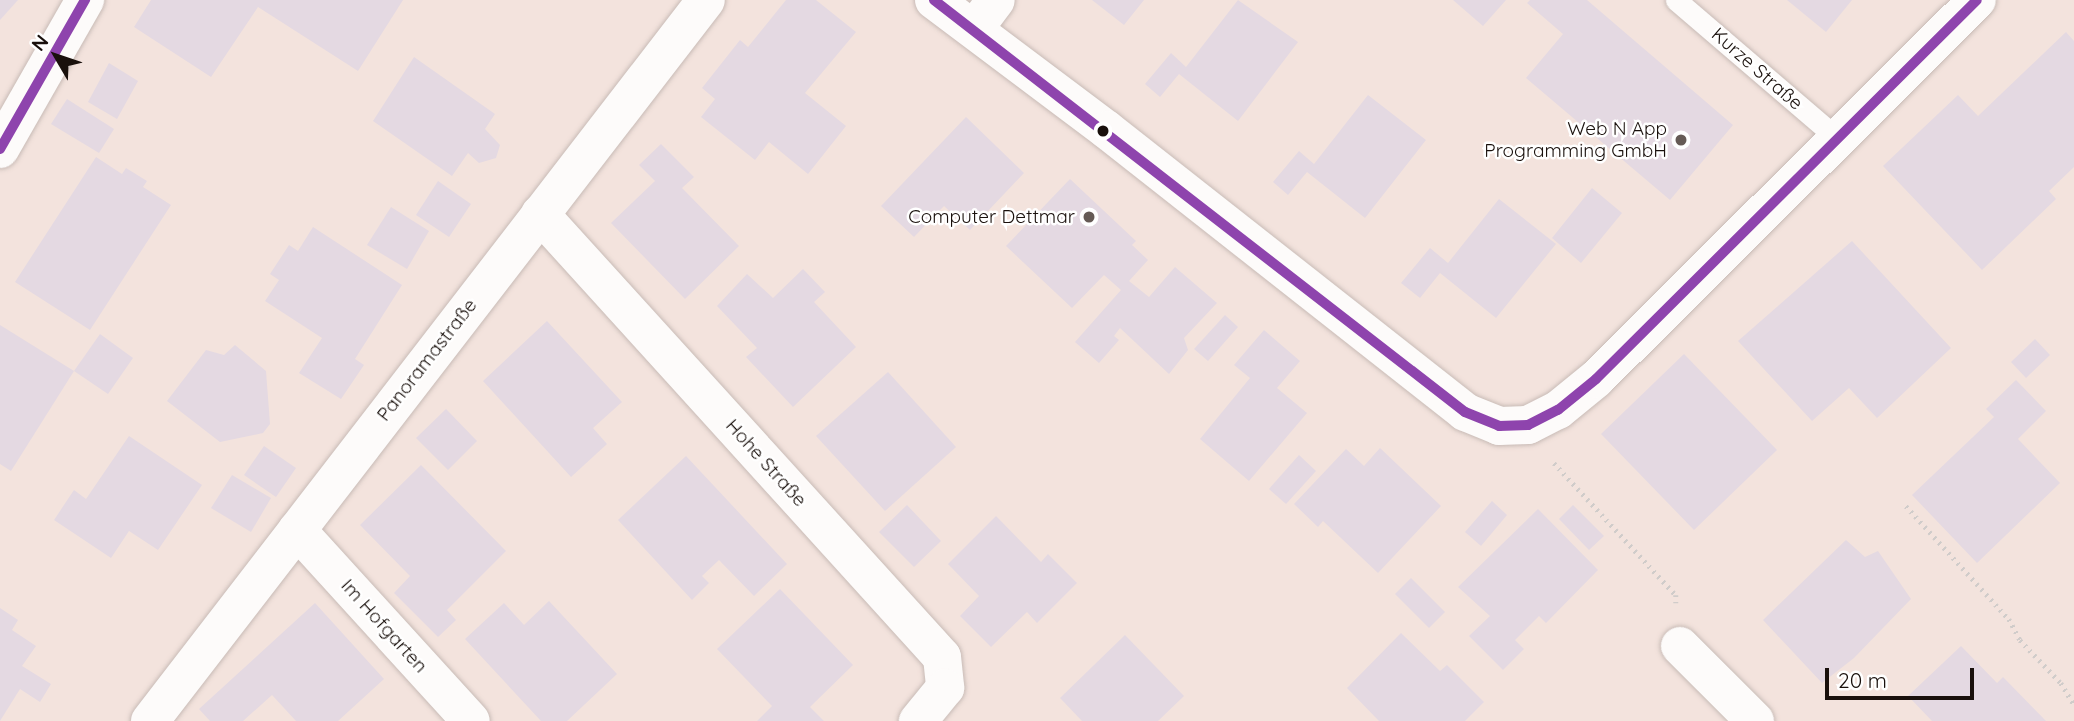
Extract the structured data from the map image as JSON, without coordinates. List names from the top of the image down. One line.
{"streets":{"street":["Panoramastraße","Hohe Straße","Im Hofgarten"],"lane":["Kurze Straße"]},"crossings":[["Panoramastraße","Hohe Straße"],["Panoramastraße","Im Hofgarten"]],"places":["Web N App Programming GmbH","Computer Dettmar"],"scale_bar":"20 m","north":"top left"}
